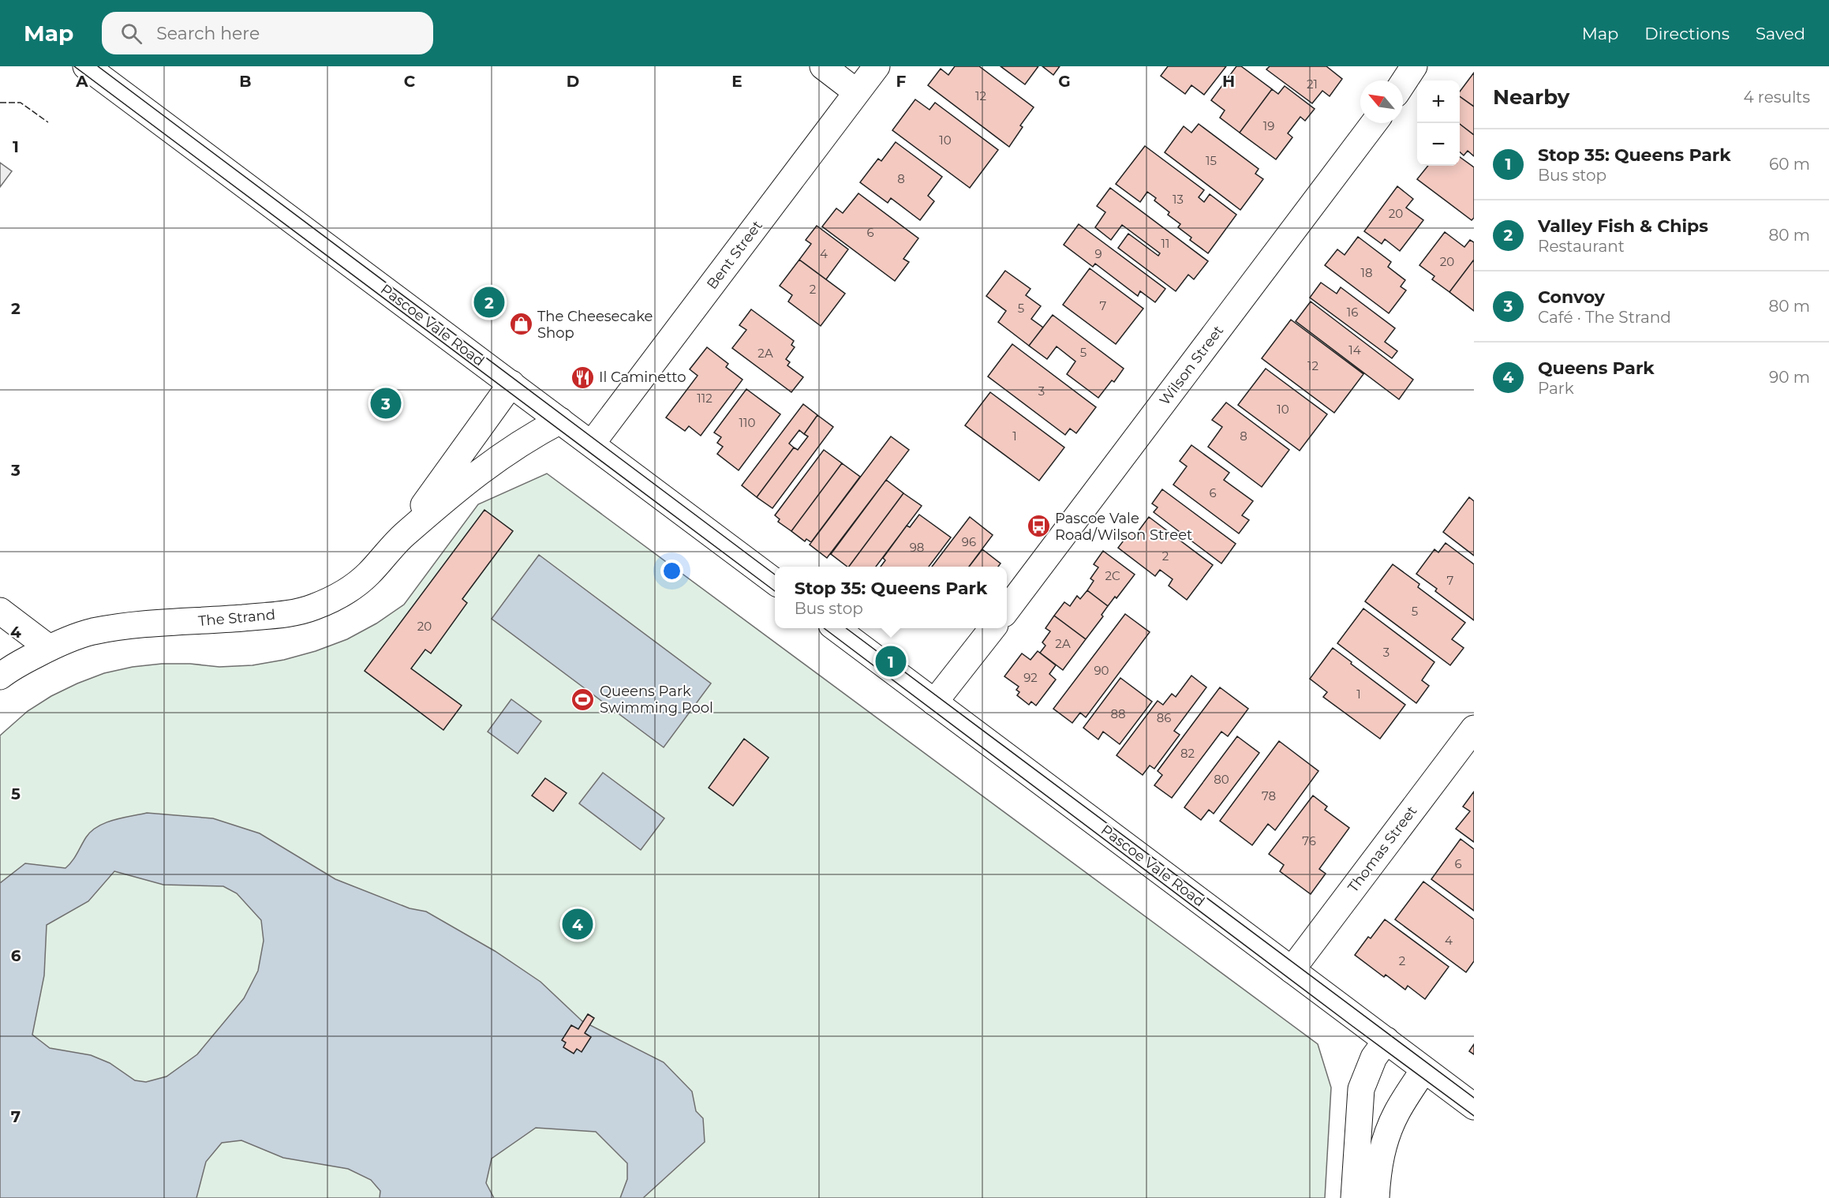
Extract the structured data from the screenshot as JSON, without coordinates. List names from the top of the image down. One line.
{"streets":{"street":["Bent Street","Pascoe Vale Road","Wilson Street","The Strand","Thomas Street"]},"crossings":[["Bent Street","Pascoe Vale Road"],["Pascoe Vale Road","The Strand"],["Pascoe Vale Road","Thomas Street"]],"places":{"shop":["The Cheesecake Shop"],"restaurant":["Il Caminetto"],"bus stop":["Pascoe Vale Road/Wilson Street"],"sports":["Queens Park Swimming Pool"]},"house_numbers":["21","12","19","10","15","8","13","20","6","11","4","9","20","18","2","7","5","16","14","5","2A","12","3","112","10","110","1","8","6","96","98","2","2C","7","5","20","2A","3","90","92","1","88","86","82","80","78","76","6","4","2"],"north":"top left","page":{"header":"Map","search":"Search here","nav":["Map","Directions","Saved"],"heading":["Nearby","4 results"],"map_buttons":["+","−"],"list":[{"mark":"1","name":"Stop 35: Queens Park","note":"Bus stop","value":"60 m"},{"mark":"2","name":"Valley Fish & Chips","note":"Restaurant","value":"80 m"},{"mark":"3","name":"Convoy","note":"Café · The Strand","value":"80 m"},{"mark":"4","name":"Queens Park","note":"Park","value":"90 m"}],"pins":["2","3","1","4"],"popup":["Stop 35: Queens Park","Bus stop"]},"grid":{"columns":["A","B","C","D","E","F","G","H"],"rows":["1","2","3","4","5","6","7"]}}
